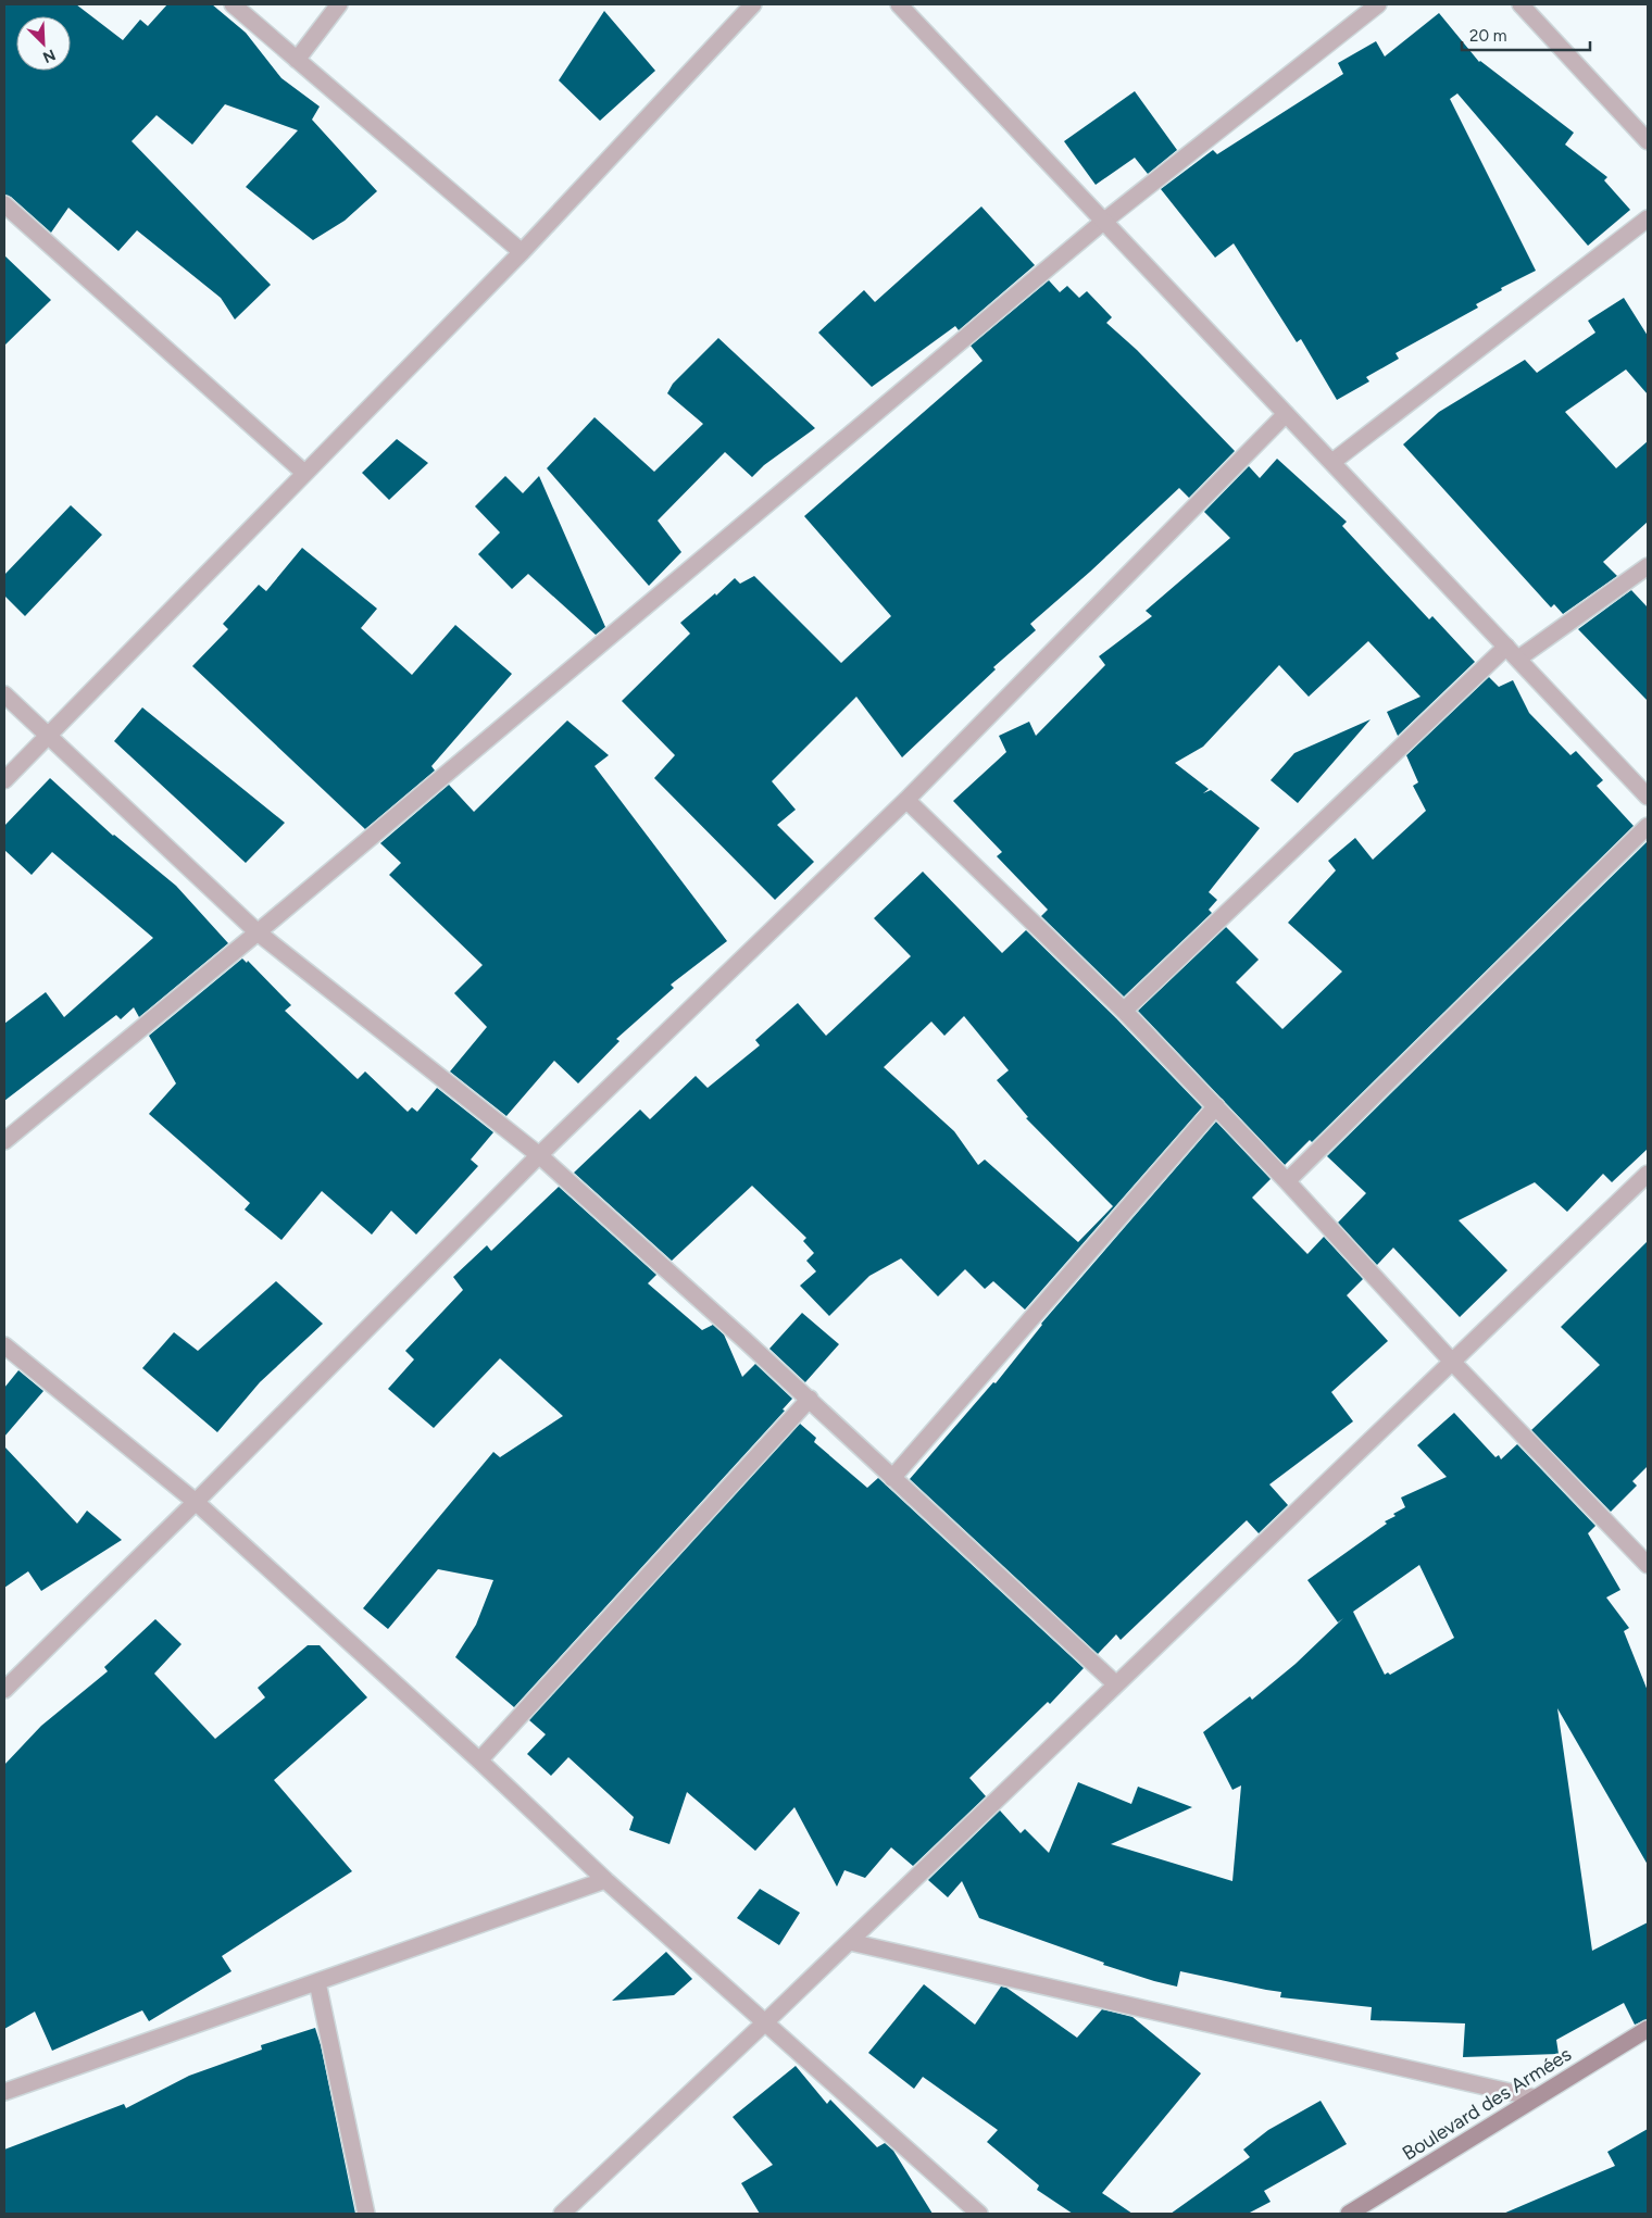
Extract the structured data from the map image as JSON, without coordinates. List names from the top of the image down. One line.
{"streets":{"main road":["Boulevard des Armées"]},"scale_bar":"20 m","north":"bottom right"}
